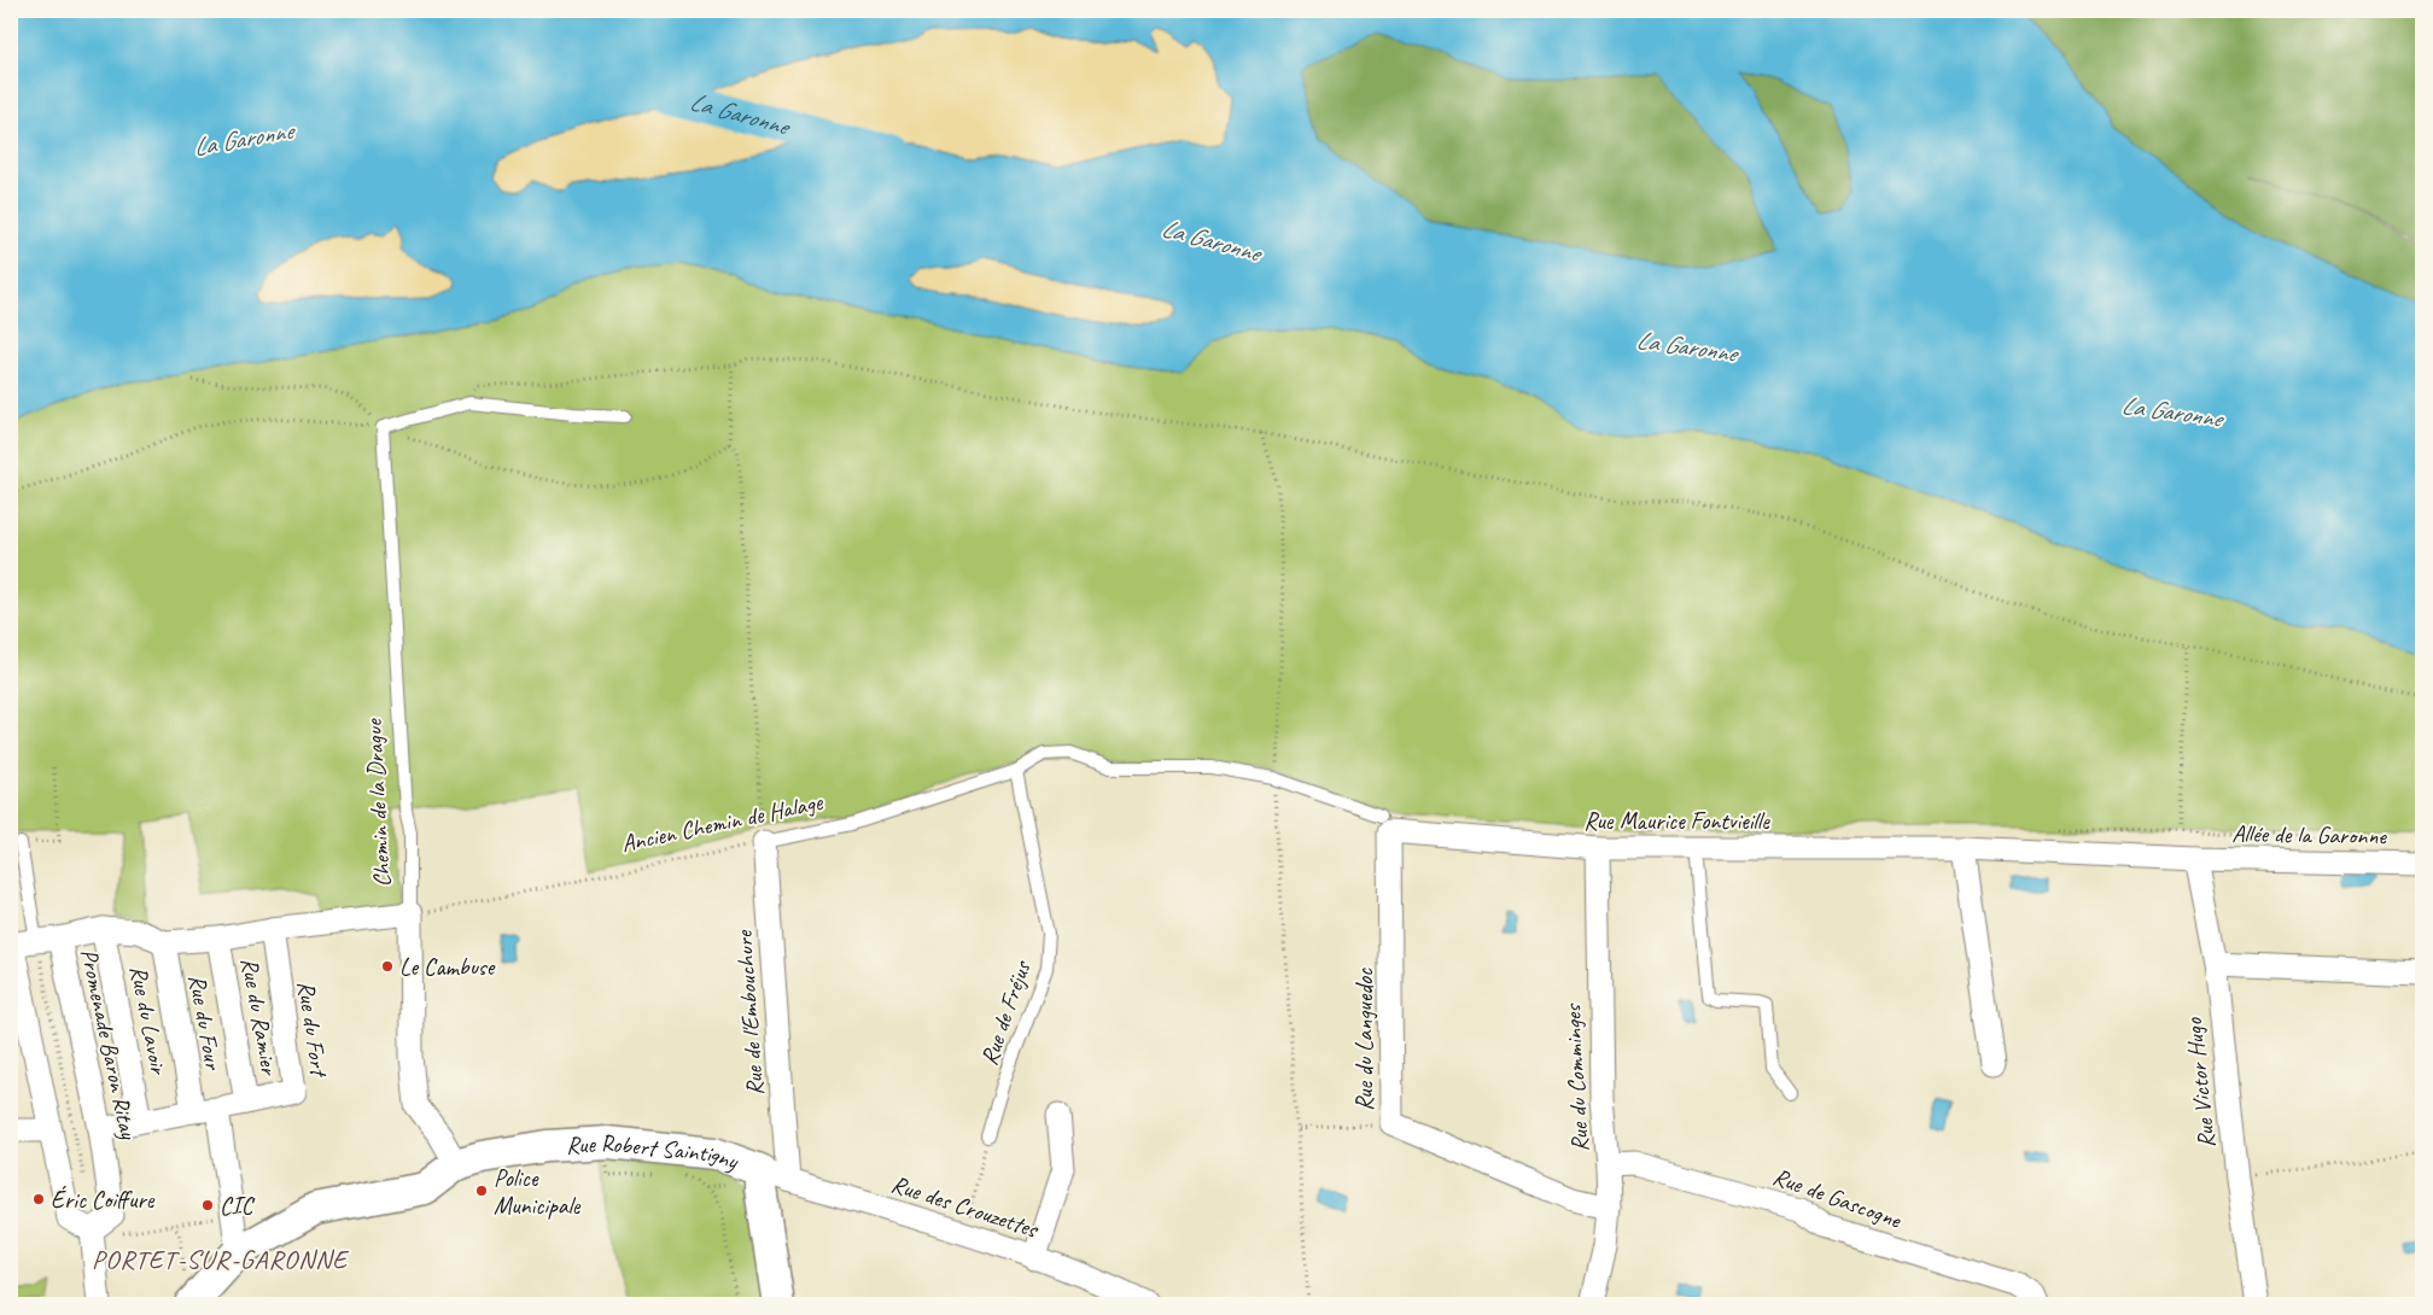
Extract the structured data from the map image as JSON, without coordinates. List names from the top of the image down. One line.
{"streets":{"street":["Chemin de la Drague","Rue Maurice Fontvieille","Allée de la Garonne","Rue de l'Embouchure","Rue du Ramier","Rue du Lavoir","Rue du Four","Rue du Fort","Rue du Languedoc","Promenade Baron Ritay","Rue du Comminges","Rue Victor Hugo","Rue Robert Saintigny","Rue de Gascogne","Rue des Crouzettes"],"lane":["Ancien Chemin de Halage","Rue de Fréjus"]},"crossings":[["Chemin de la Drague","Ancien Chemin de Halage"],["Chemin de la Drague","Rue Robert Saintigny"],["Rue Maurice Fontvieille","Ancien Chemin de Halage"],["Rue Maurice Fontvieille","Allée de la Garonne"],["Rue Maurice Fontvieille","Rue du Languedoc"],["Rue Maurice Fontvieille","Rue du Comminges"],["Rue Maurice Fontvieille","Rue Victor Hugo"],["Ancien Chemin de Halage","Rue de l'Embouchure"],["Ancien Chemin de Halage","Rue de Fréjus"],["Ancien Chemin de Halage","Rue du Languedoc"],["Allée de la Garonne","Rue Victor Hugo"],["Rue de l'Embouchure","Rue Robert Saintigny"],["Rue de l'Embouchure","Rue des Crouzettes"],["Rue du Ramier","Rue du Fort"],["Rue du Lavoir","Rue du Fort"],["Rue du Four","Rue du Fort"],["Rue du Fort","Promenade Baron Ritay"],["Rue du Languedoc","Rue du Comminges"],["Rue du Comminges","Rue de Gascogne"],["Rue Robert Saintigny","Rue des Crouzettes"]],"districts":["PORTET-SUR-GARONNE"],"water":["La Garonne"],"places":["Le Cambuse","Police Municipale","Éric Coiffure","CIC"]}
